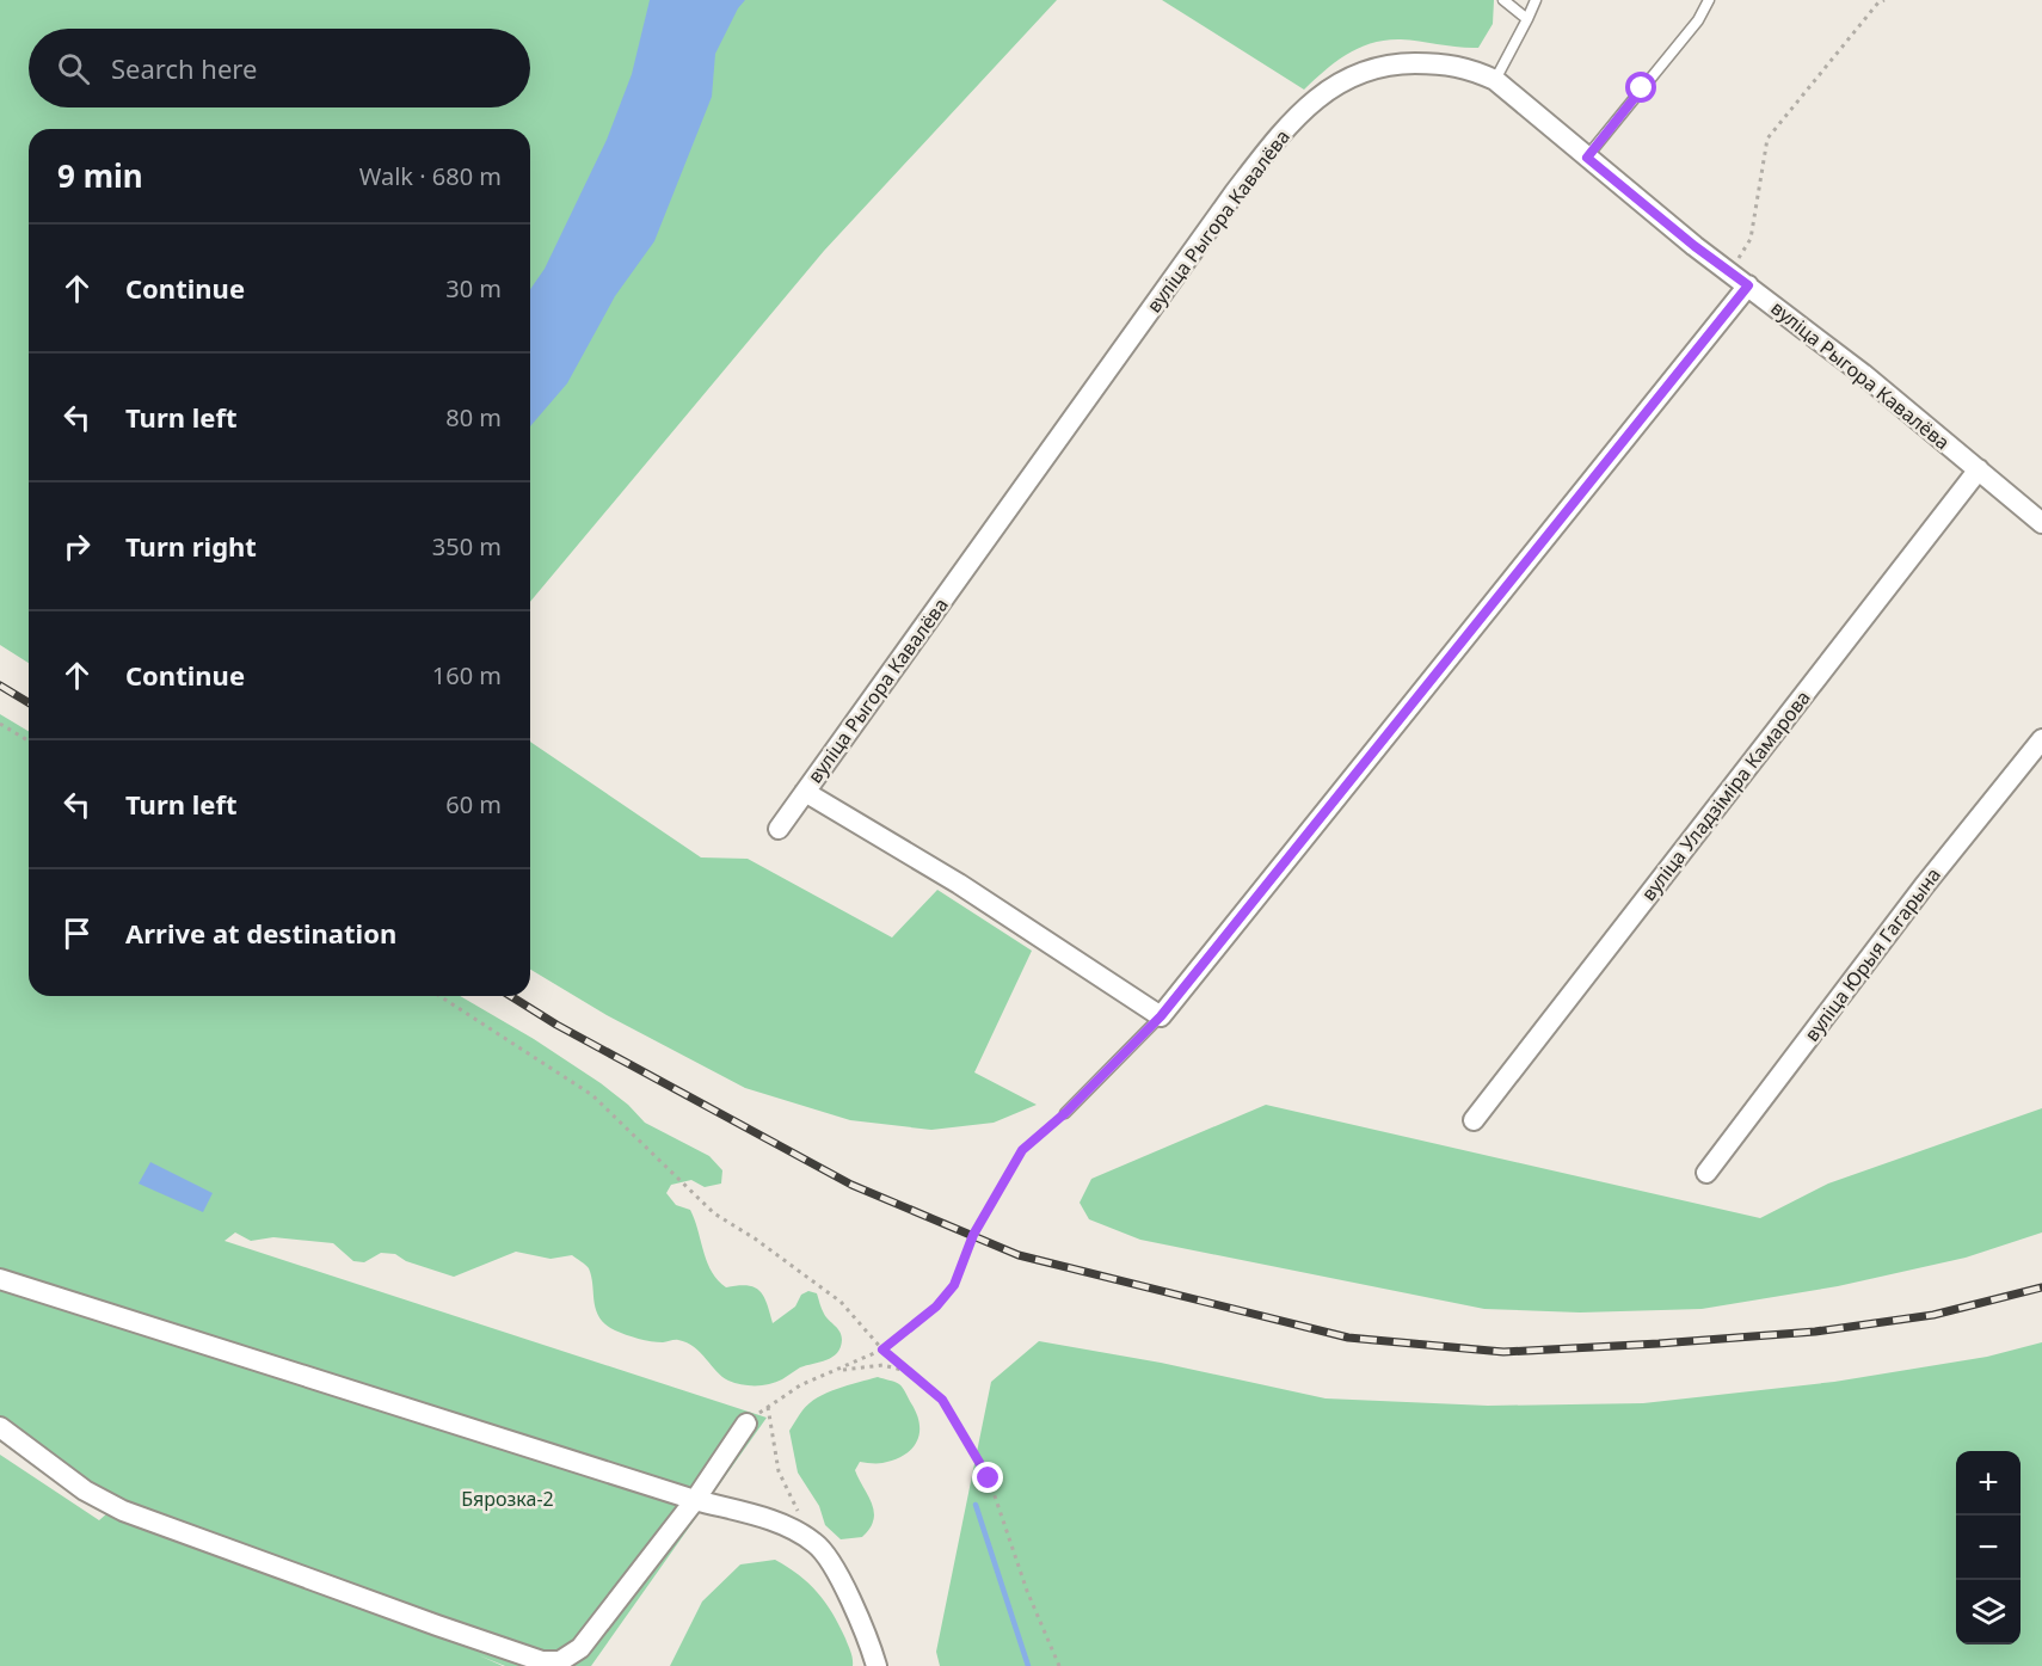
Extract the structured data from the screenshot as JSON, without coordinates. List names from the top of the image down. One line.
{"streets":{"street":["вуліца Рыгора Кавалёва","вуліца Уладзіміра Камарова","вуліца Юрыя Гагарына"]},"crossings":[["вуліца Рыгора Кавалёва","вуліца Уладзіміра Камарова"]],"parks":["Бярозка-2"],"page":{"search":"Search here","heading":["9 min","Walk · 680 m"],"list":[["Continue","30 m"],["Turn left","80 m"],["Turn right","350 m"],["Continue","160 m"],["Turn left","60 m"],"Arrive at destination"],"map_buttons":["+","−"]}}
